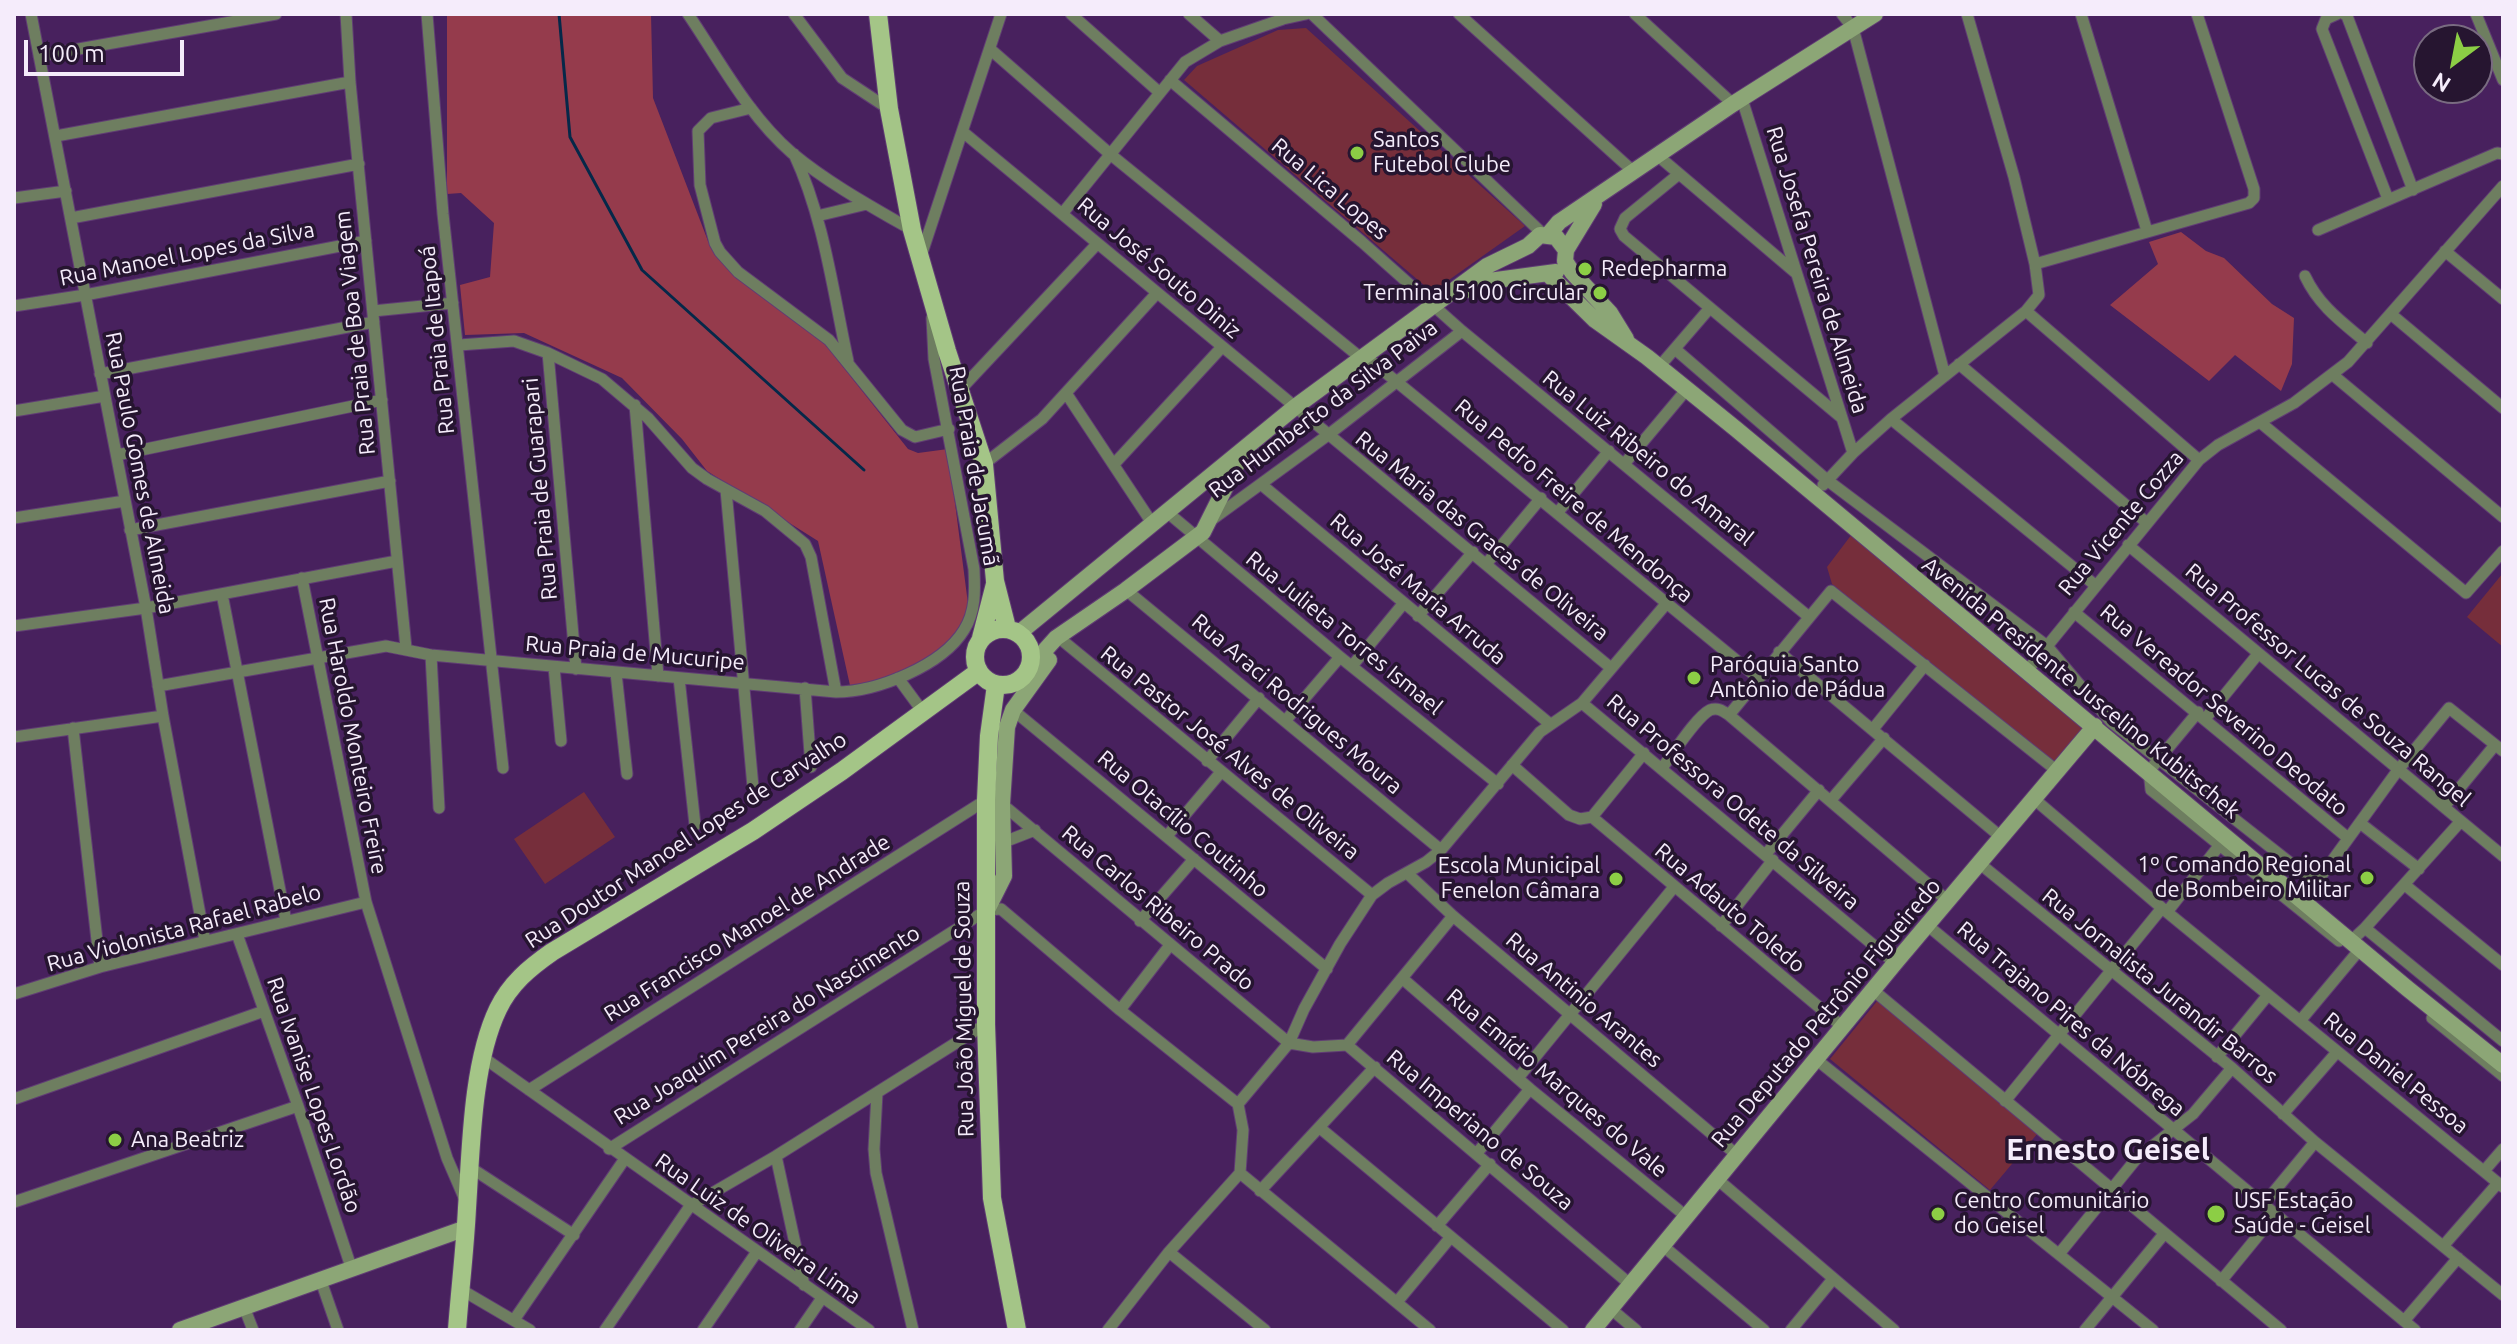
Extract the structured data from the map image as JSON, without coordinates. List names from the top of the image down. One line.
{"streets":{"main road":["Avenida Presidente Juscelino Kubitschek","Rua Doutor Manoel Lopes de Carvalho","Rua João Miguel de Souza","Rua Deputado Petrônio Figueiredo"],"street":["Rua Lica Lopes","Rua Manoel Lopes da Silva","Rua José Souto Diniz","Rua Josefa Pereira de Almeida","Rua Praia de Boa Viagem","Rua Praia de Itapoá","Rua Humberto da Silva Paiva","Rua Luiz Ribeiro do Amaral","Rua Praia de Jacumã","Rua Paulo Gomes de Almeida","Rua Praia de Guarapari","Rua Pedro Freire de Mendonça","Rua Vicente Cozza","Rua Maria das Gracas de Oliveira","Rua José Maria Arruda","Rua Julieta Torres Ismael","Rua Praia de Mucuripe","Rua Professor Lucas de Souza Rangel","Rua Araci Rodrigues Moura","Rua Vereador Severino Deodato","Rua Haroldo Monteiro Freire","Rua Pastor José Alves de Oliveira","Rua Professora Odete da Silveira","Rua Otacílio Coutinho","Rua Carlos Ribeiro Prado","Rua Adauto Toledo","Rua Violonista Rafael Rabelo","Rua Francisco Manoel de Andrade","Rua Jornalista Jurandir Barros","Rua Antinio Arantes","Rua Trajano Pires da Nóbrega","Rua Joaquim Pereira do Nascimento","Rua Daniel Pessoa","Rua Emídio Marques do Vale","Rua Ivanise Lopes Lordão","Rua Imperiano de Souza","Rua Luiz de Oliveira Lima"]},"crossings":[["Rua Lica Lopes","Rua Humberto da Silva Paiva"],["Rua Lica Lopes","Rua Luiz Ribeiro do Amaral"],["Rua Manoel Lopes da Silva","Rua Praia de Boa Viagem"],["Rua Manoel Lopes da Silva","Rua Paulo Gomes de Almeida"],["Rua José Souto Diniz","Rua Humberto da Silva Paiva"],["Rua José Souto Diniz","Rua Maria das Gracas de Oliveira"],["Rua Praia de Boa Viagem","Rua Praia de Mucuripe"],["Rua Praia de Itapoá","Rua Praia de Mucuripe"],["Rua Humberto da Silva Paiva","Rua Luiz Ribeiro do Amaral"],["Rua Humberto da Silva Paiva","Rua Pedro Freire de Mendonça"],["Rua Humberto da Silva Paiva","Rua Maria das Gracas de Oliveira"],["Rua Humberto da Silva Paiva","Rua José Maria Arruda"],["Rua Praia de Jacumã","Rua Praia de Mucuripe"],["Rua Paulo Gomes de Almeida","Rua Praia de Mucuripe"],["Rua Paulo Gomes de Almeida","Rua Violonista Rafael Rabelo"],["Rua Praia de Guarapari","Rua Praia de Mucuripe"],["Rua Vicente Cozza","Rua Professor Lucas de Souza Rangel"],["Rua Vicente Cozza","Avenida Presidente Juscelino Kubitschek"],["Rua Vicente Cozza","Rua Vereador Severino Deodato"],["Rua Praia de Mucuripe","Rua Haroldo Monteiro Freire"],["Avenida Presidente Juscelino Kubitschek","Rua Deputado Petrônio Figueiredo"],["Rua Haroldo Monteiro Freire","Rua Doutor Manoel Lopes de Carvalho"],["Rua Haroldo Monteiro Freire","Rua Violonista Rafael Rabelo"],["Rua Professora Odete da Silveira","Rua Deputado Petrônio Figueiredo"],["Rua Doutor Manoel Lopes de Carvalho","Rua João Miguel de Souza"],["Rua Doutor Manoel Lopes de Carvalho","Rua Luiz de Oliveira Lima"],["Rua Carlos Ribeiro Prado","Rua Francisco Manoel de Andrade"],["Rua Carlos Ribeiro Prado","Rua João Miguel de Souza"],["Rua Adauto Toledo","Rua Deputado Petrônio Figueiredo"],["Rua Violonista Rafael Rabelo","Rua Ivanise Lopes Lordão"],["Rua Francisco Manoel de Andrade","Rua João Miguel de Souza"],["Rua Francisco Manoel de Andrade","Rua Luiz de Oliveira Lima"],["Rua Jornalista Jurandir Barros","Rua Deputado Petrônio Figueiredo"],["Rua Antinio Arantes","Rua Deputado Petrônio Figueiredo"],["Rua João Miguel de Souza","Rua Joaquim Pereira do Nascimento"],["Rua Deputado Petrônio Figueiredo","Rua Trajano Pires da Nóbrega"],["Rua Deputado Petrônio Figueiredo","Rua Daniel Pessoa"],["Rua Deputado Petrônio Figueiredo","Rua Emídio Marques do Vale"],["Rua Deputado Petrônio Figueiredo","Rua Imperiano de Souza"],["Rua Joaquim Pereira do Nascimento","Rua Luiz de Oliveira Lima"]],"districts":["Ernesto Geisel"],"places":["Santos Futebol Clube","Redepharma","Terminal 5100 Circular","Paróquia Santo Antônio de Pádua","1º Comando Regional de Bombeiro Militar","Escola Municipal Fenelon Câmara","Ana Beatriz","Centro Comunitário do Geisel","USF Estação Saúde - Geisel"],"scale_bar":"100 m","north":"bottom left"}
